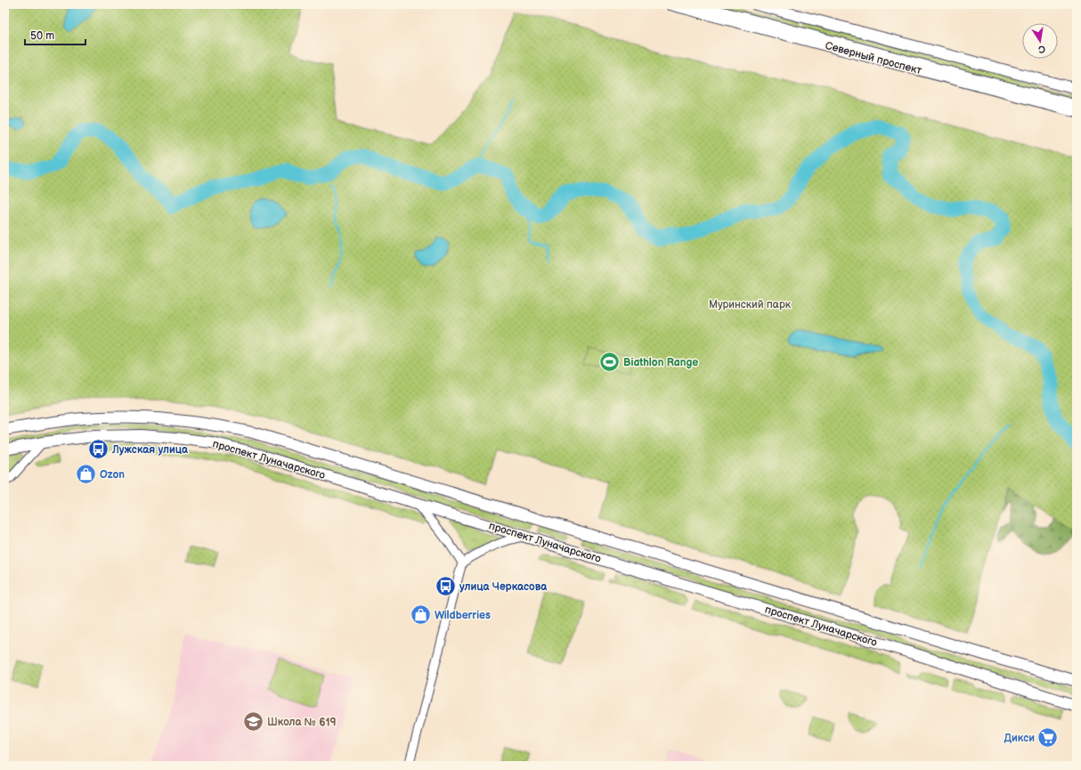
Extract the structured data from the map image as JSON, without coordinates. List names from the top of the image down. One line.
{"streets":{"main road":["Северный проспект","проспект Луначарского"]},"parks":["Муринский парк"],"places":{"sports":["Biathlon Range"],"bus stop":["Лужская улица","улица Черкасова"],"shop":["Ozon","Wildberries"],"school or university":["Школа № 619"],"supermarket":["Дикси"]},"scale_bar":"50 m","north":"bottom"}
